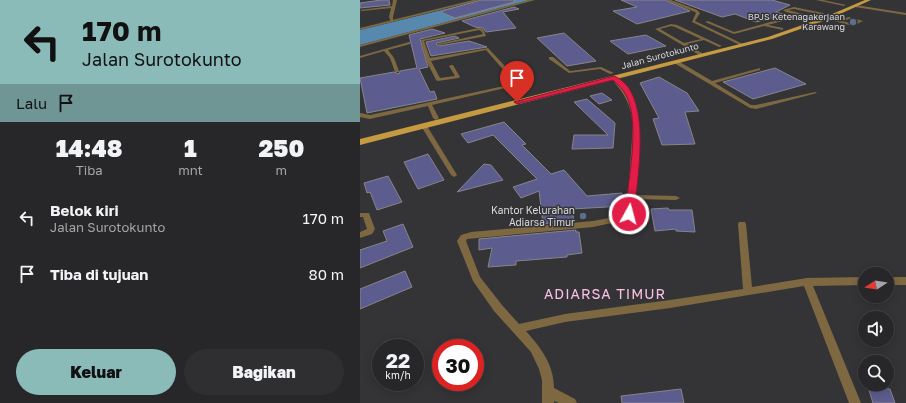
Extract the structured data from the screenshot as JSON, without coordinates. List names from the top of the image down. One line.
{"streets":{"main road":["Jalan Surotokunto"]},"districts":["ADIARSA TIMUR"],"places":["BPJS Ketenagakerjaan Karawang","Kantor Kelurahan Adiarsa Timur"],"north":"left","page":{"turn":["170 m","Jalan Surotokunto"],"then":"Lalu","eta":["14:48","Tiba","1","mnt","250","m"],"list":[{"name":"Belok kiri","note":"Jalan Surotokunto","value":"170 m"},{"name":"Tiba di tujuan","value":"80 m"}],"speed":"22 km/h","limit":"30","buttons":["Keluar","Bagikan"]}}
